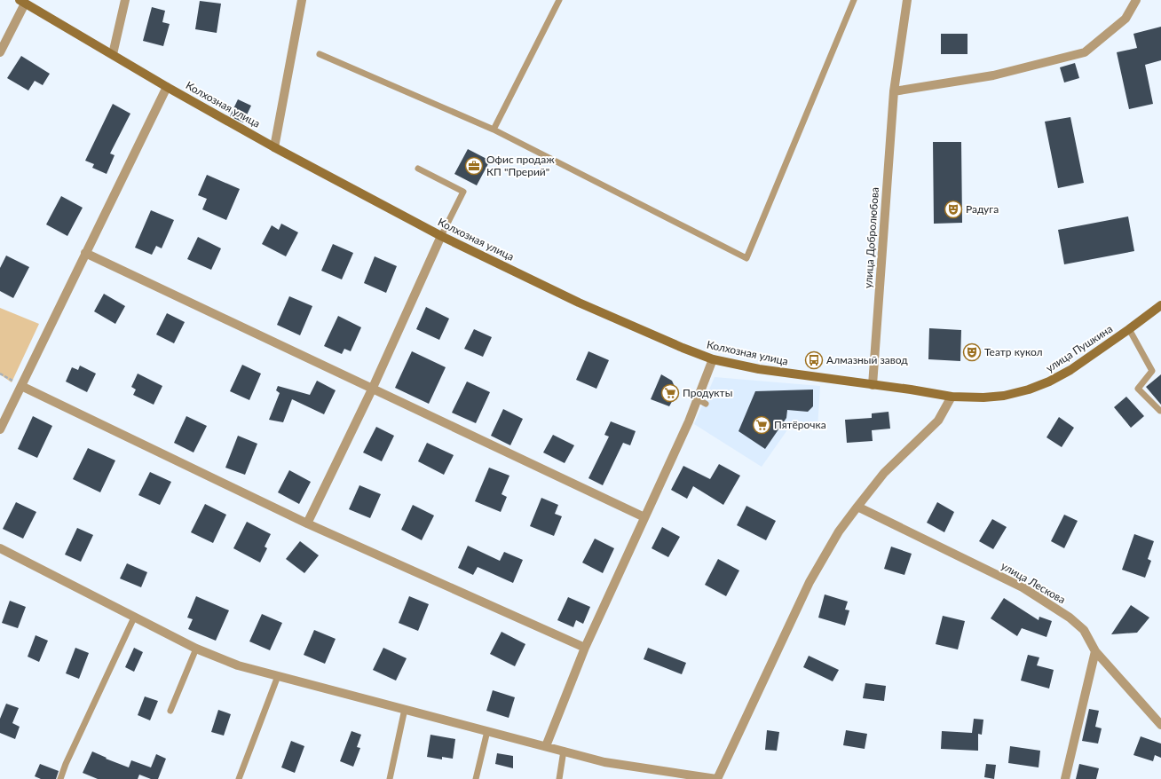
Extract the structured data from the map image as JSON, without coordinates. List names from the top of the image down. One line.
{"streets":{"main road":["Колхозная улица","улица Пушкина"],"street":["улица Добролюбова","улица Лескова"]},"crossings":[["Колхозная улица","улица Добролюбова"],["Колхозная улица","улица Пушкина"]],"places":{"office":["Офис продаж КП \"Прерий\""],"theatre":["Радуга","Театр кукол"],"bus stop":["Алмазный завод"],"supermarket":["Продукты","Пятёрочка"]}}
